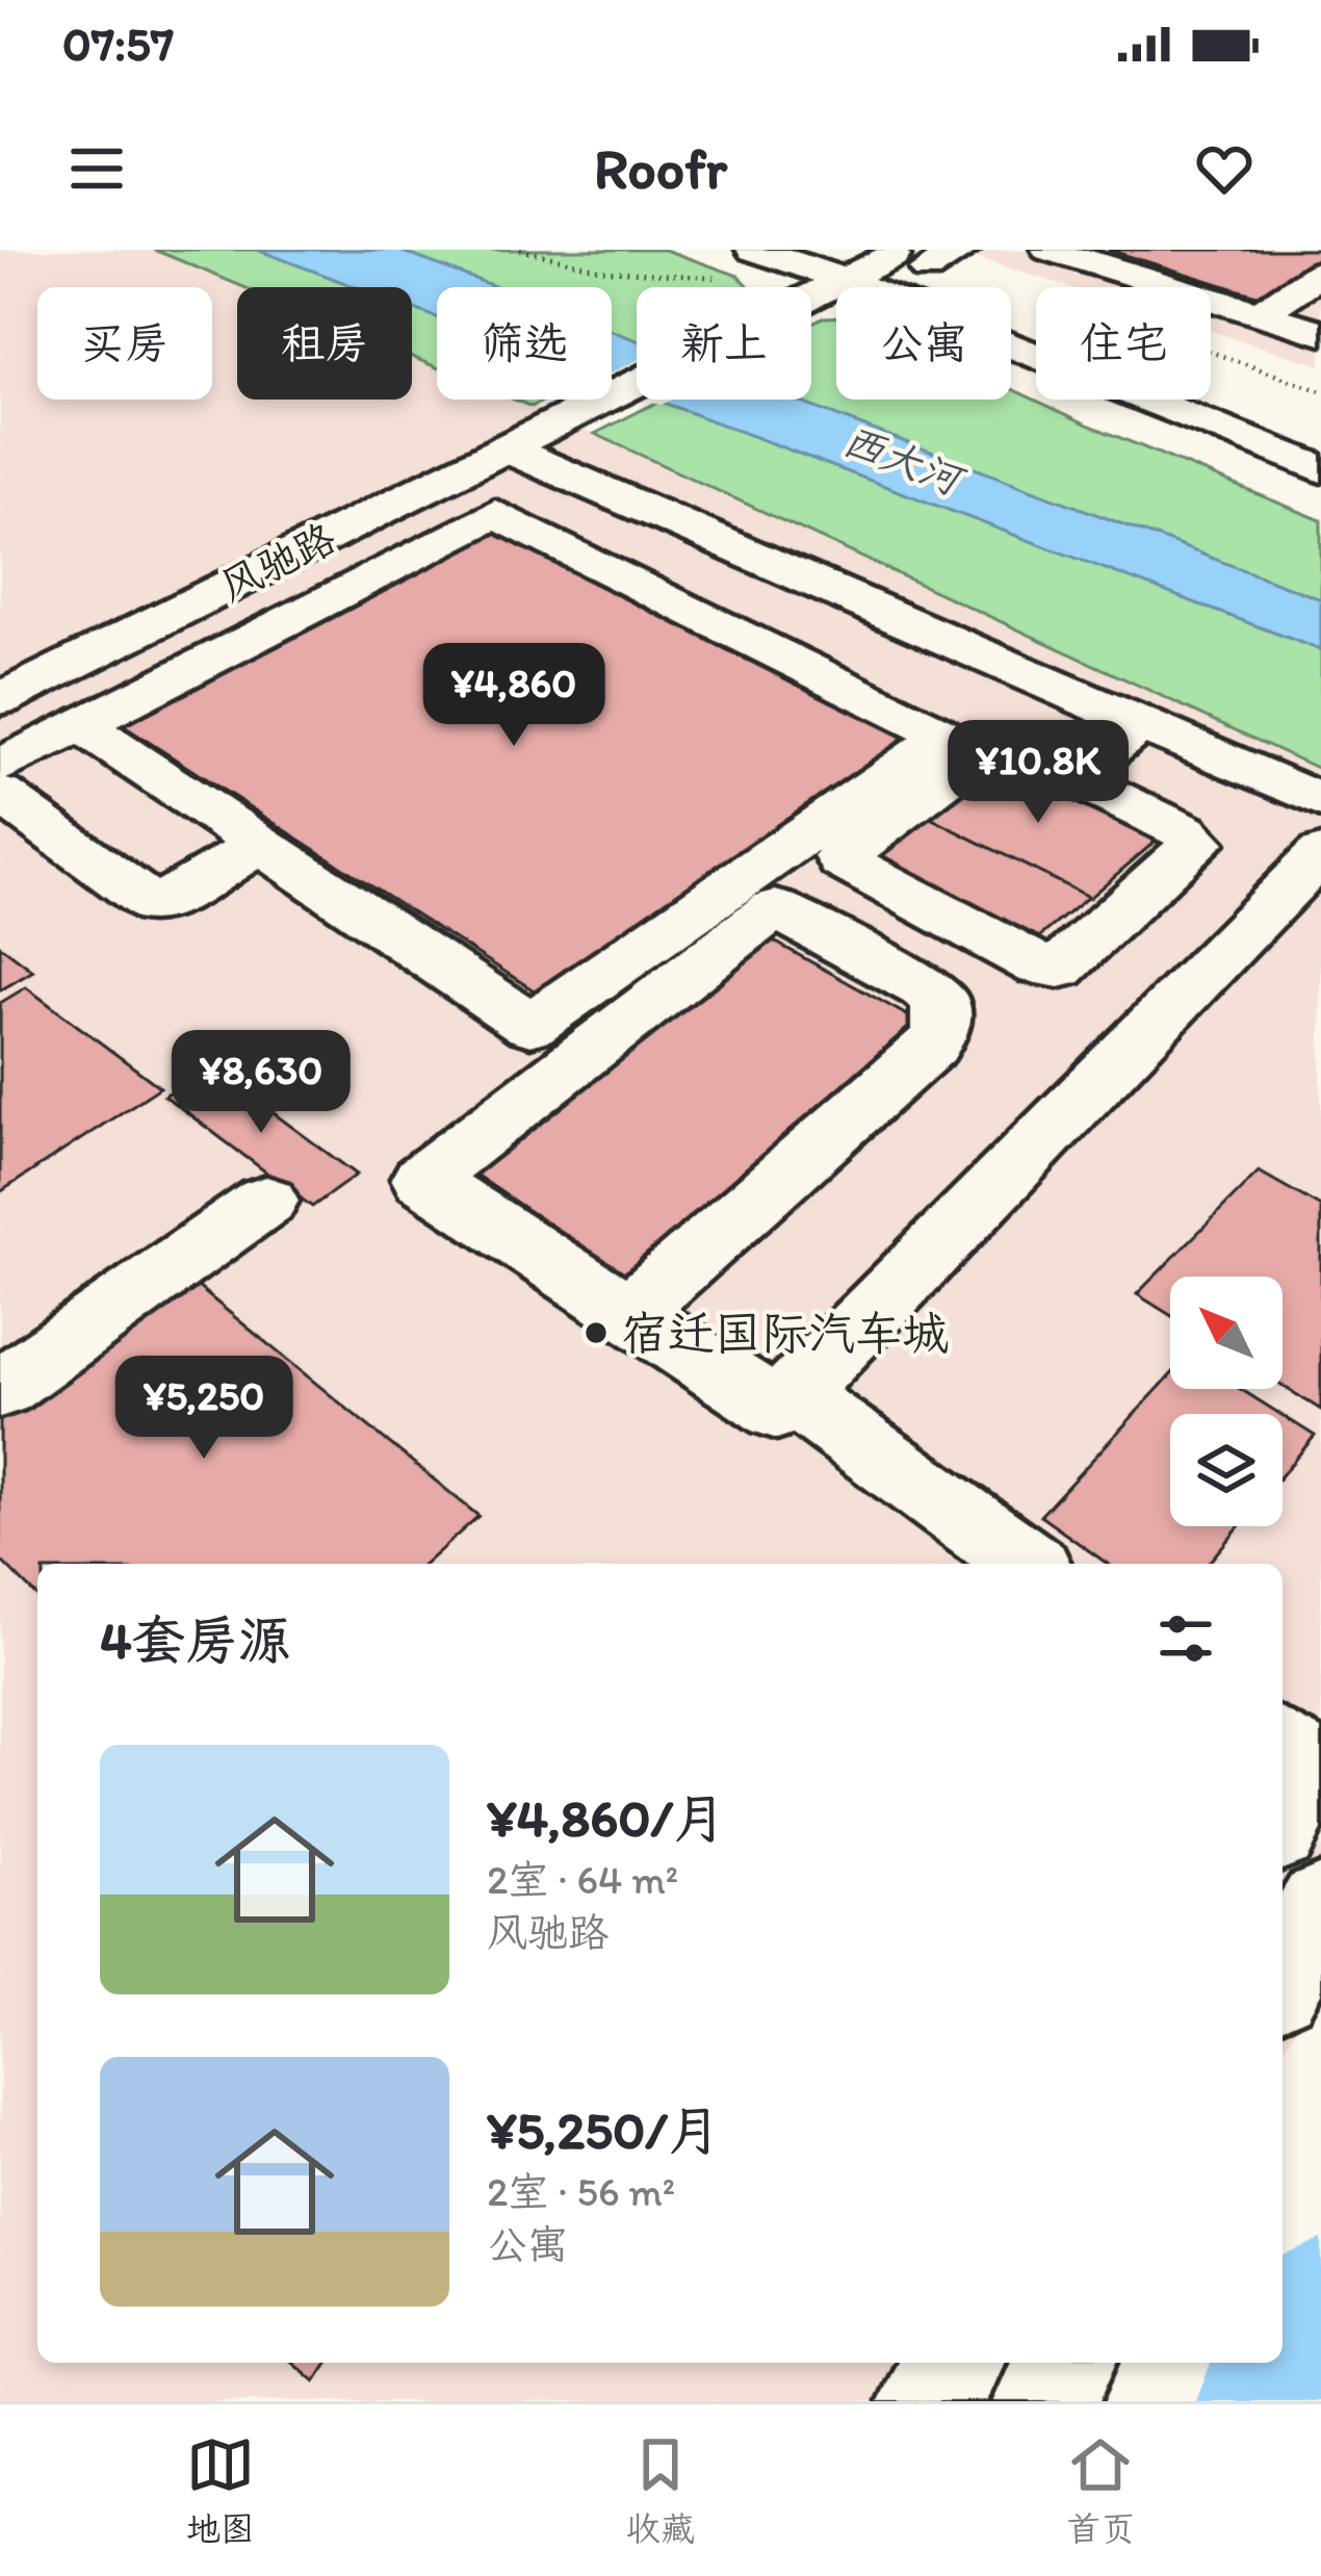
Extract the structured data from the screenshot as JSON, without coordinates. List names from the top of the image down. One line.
{"streets":{"street":["风驰路"]},"water":["西大河"],"places":["宿迁国际汽车城"],"north":"top left","page":{"status":"07:57","header":"Roofr","chip":["买房","租房","筛选","新上","公寓","住宅"],"price":["¥4,860","¥10.8K","¥8,630","¥5,250"],"heading":"4套房源","list":[{"name":"¥4,860/月","note":"2室 · 64 m² · 风驰路"},{"name":"¥5,250/月","note":"2室 · 56 m² · 公寓"}],"tabs":["地图","收藏","首页"]}}
